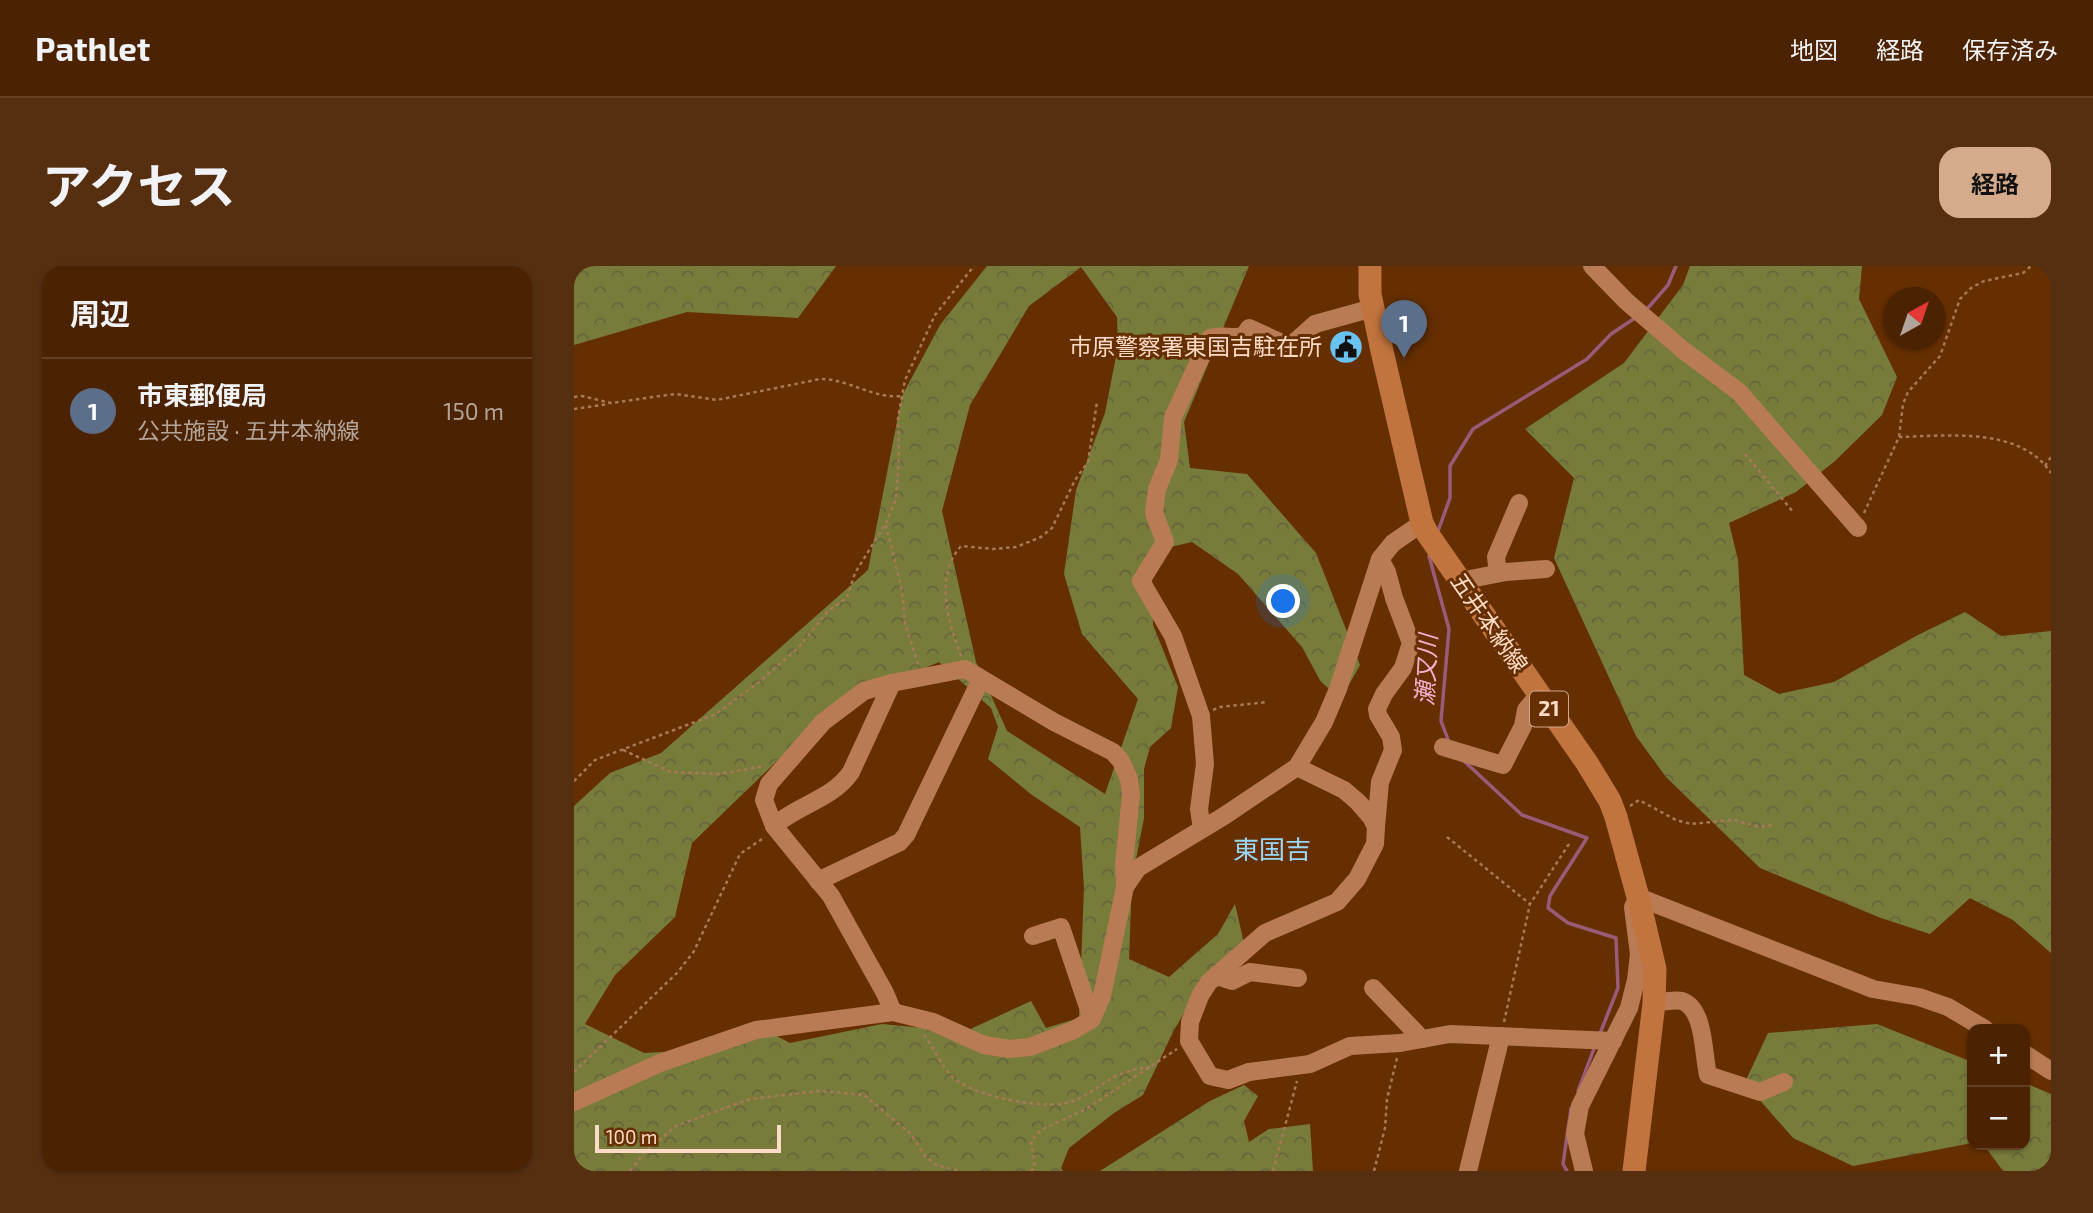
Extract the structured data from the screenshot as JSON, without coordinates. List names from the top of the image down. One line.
{"streets":{"main road":["五井本納線","21"]},"districts":["東国吉"],"water":["瀬又川"],"places":{"public building":["市原警察署東国吉駐在所"]},"scale_bar":"100 m","north":"top right","page":{"header":"Pathlet","nav":["地図","経路","保存済み"],"title":"アクセス","buttons":"経路","heading":"周辺","pins":"1","list":[{"mark":"1","name":"市東郵便局","note":"公共施設 · 五井本納線","value":"150 m"}],"map_buttons":["+","−"],"scale":"100 m"}}
